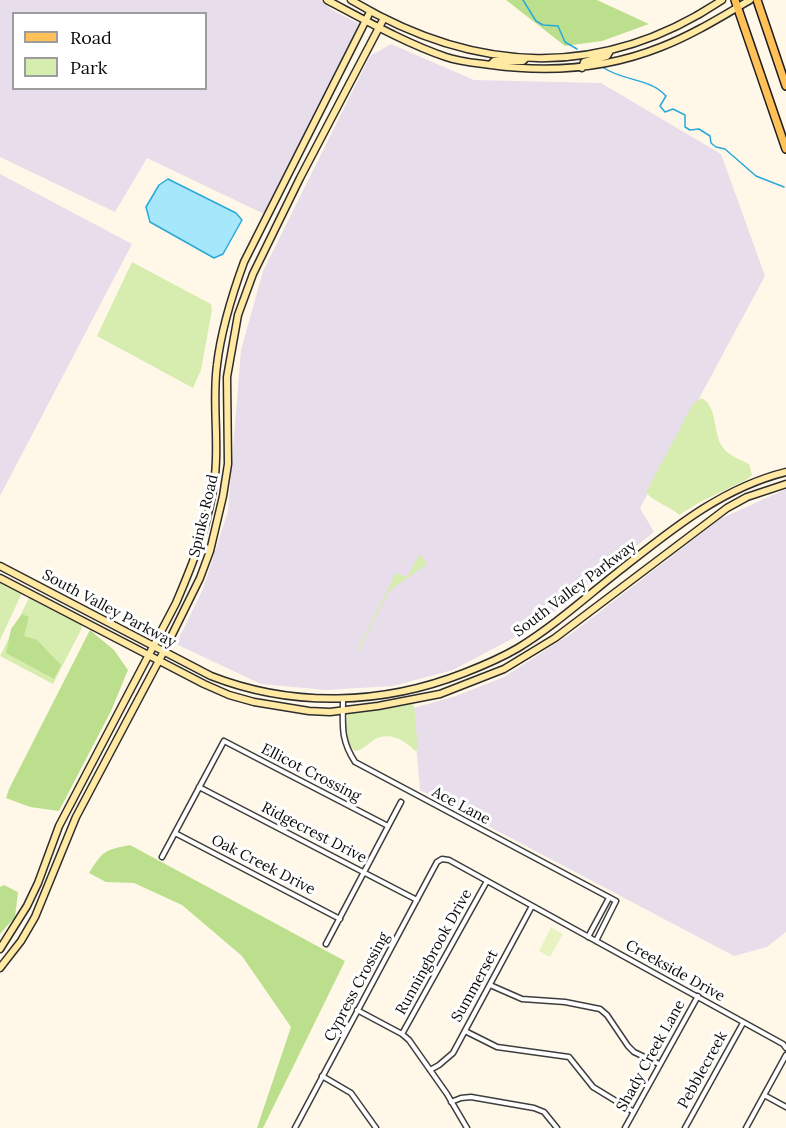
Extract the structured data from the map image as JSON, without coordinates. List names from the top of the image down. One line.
{"streets":{"main road":["Spinks Road","South Valley Parkway"],"street":["Ellicot Crossing","Ace Lane","Ridgecrest Drive","Oak Creek Drive","Runningbrook Drive","Creekside Drive","Summerset","Cypress Crossing","Shady Creek Lane","Pebblecreek"]},"crossings":[["Spinks Road","South Valley Parkway"],["South Valley Parkway","Ace Lane"],["Ellicot Crossing","Ridgecrest Drive"],["Ace Lane","Creekside Drive"],["Ridgecrest Drive","Cypress Crossing"],["Runningbrook Drive","Creekside Drive"],["Creekside Drive","Summerset"],["Creekside Drive","Cypress Crossing"],["Creekside Drive","Shady Creek Lane"],["Creekside Drive","Pebblecreek"]],"legend":["Road","Park"]}
